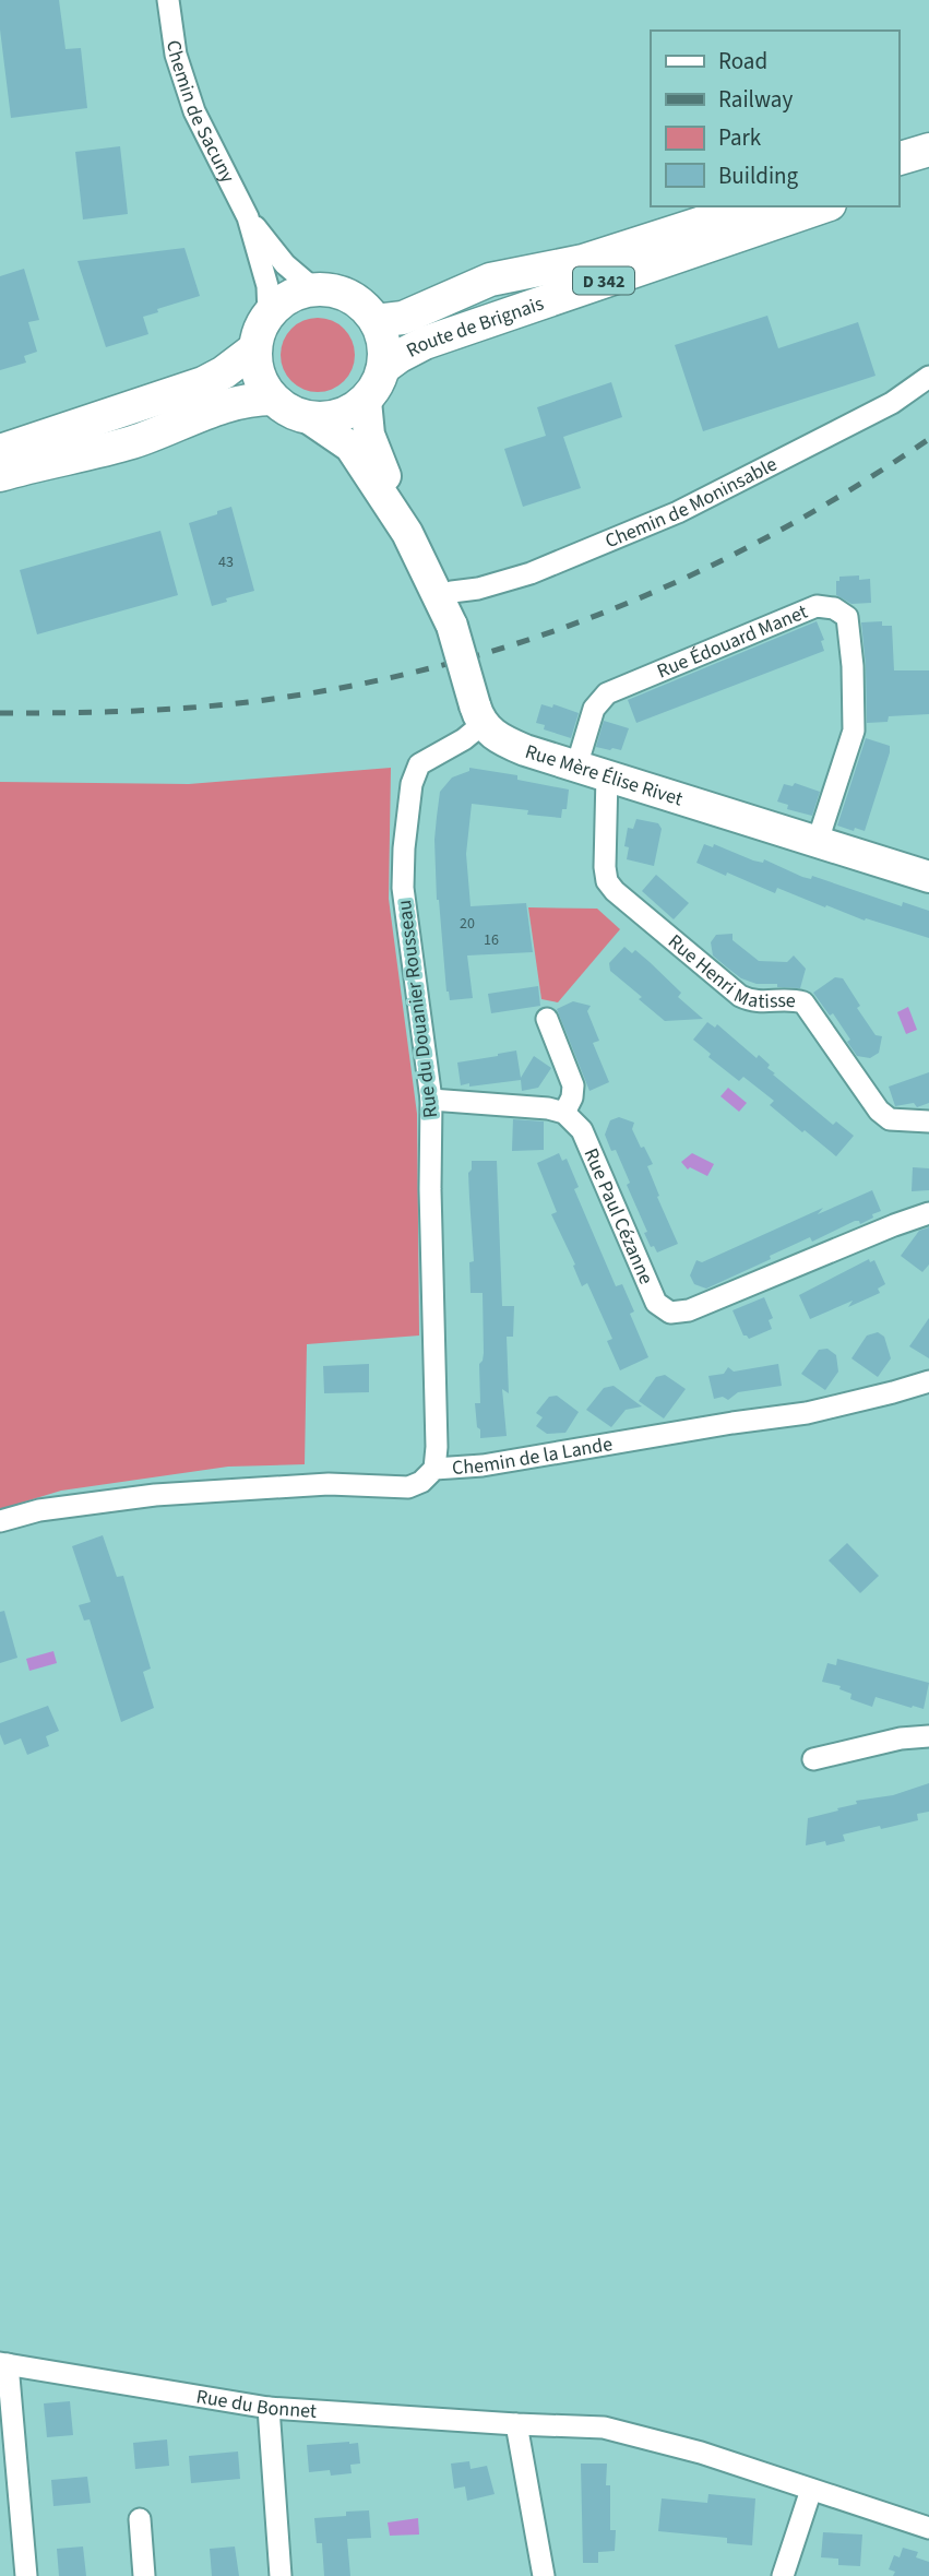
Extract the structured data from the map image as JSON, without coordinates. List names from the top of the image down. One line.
{"streets":{"main road":["D 342","Route de Brignais"],"street":["Chemin de Sacuny","Chemin de Moninsable","Rue Édouard Manet","Rue Mère Élise Rivet","Rue Henri Matisse","Rue du Douanier Rousseau","Rue Paul Cézanne","Chemin de la Lande","Rue du Bonnet"]},"crossings":[["Rue Édouard Manet","Rue Mère Élise Rivet"],["Rue Mère Élise Rivet","Rue Henri Matisse"],["Rue Mère Élise Rivet","Rue du Douanier Rousseau"],["Rue du Douanier Rousseau","Chemin de la Lande"]],"house_numbers":["43","20","16"],"legend":["Road","Railway","Park","Building"]}
